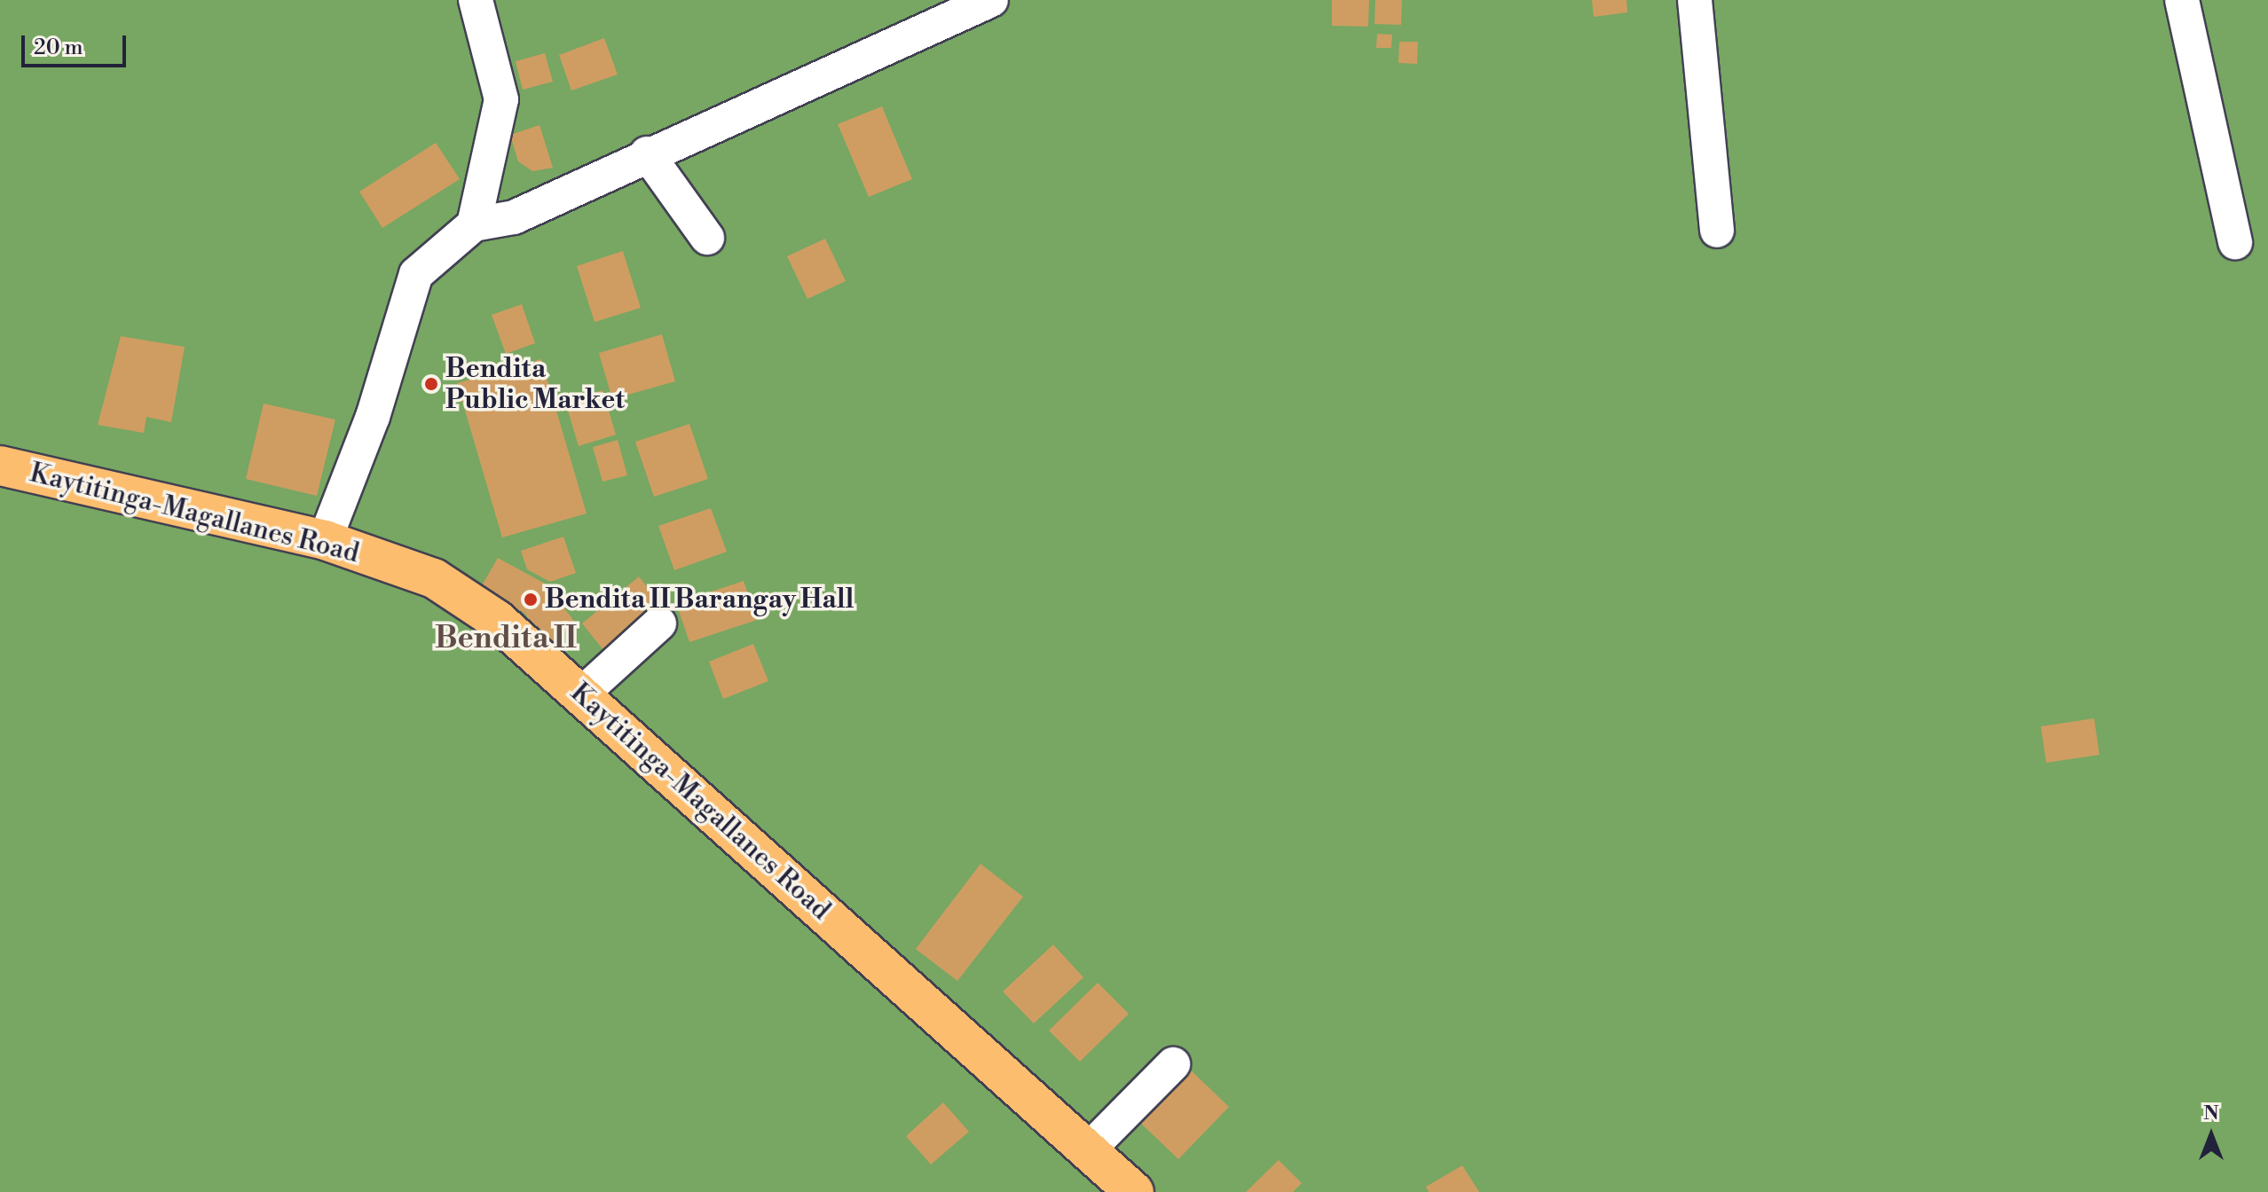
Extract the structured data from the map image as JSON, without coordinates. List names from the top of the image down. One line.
{"streets":{"main road":["Kaytitinga-Magallanes Road"]},"districts":["Bendita II"],"places":["Bendita Public Market","Bendita II Barangay Hall"],"scale_bar":"20 m","north":"top"}
